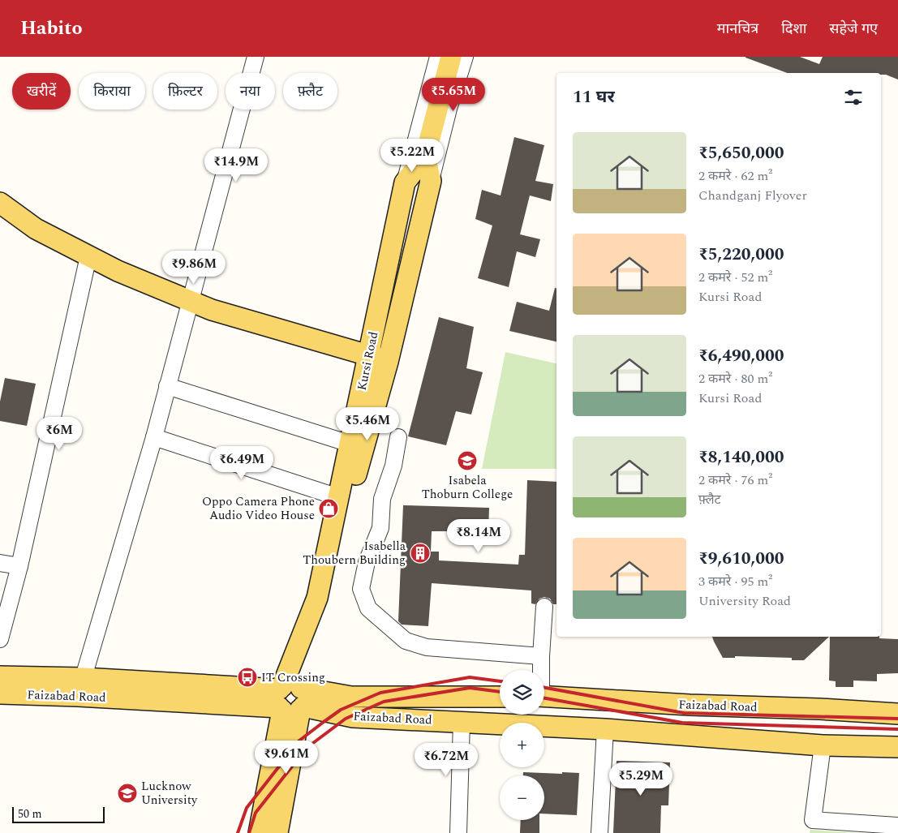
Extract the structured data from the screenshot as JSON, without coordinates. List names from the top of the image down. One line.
{"streets":{"main road":["Kursi Road","Faizabad Road"]},"crossings":[["Kursi Road","Faizabad Road"]],"places":{"school or university":["Isabela Thoburn College","Lucknow University"],"shop":["Oppo Camera Phone Audio Video House"],"building":["Isabella Thoubern Building"],"bus stop":["IT Crossing"]},"scale_bar":"50 m","page":{"header":"Habito","nav":["मानचित्र","दिशा","सहेजे गए"],"chip":["खरीदें","किराया","फ़िल्टर","नया","फ़्लैट"],"heading":"11 घर","price":["₹5.65M","₹5.22M","₹14.9M","₹9.86M","₹5.46M","₹6M","₹6.49M","₹8.14M","₹9.61M","₹6.72M","₹5.29M"],"list":[{"name":"₹5,650,000","note":"2 कमरे · 62 m² · Chandganj Flyover"},{"name":"₹5,220,000","note":"2 कमरे · 52 m² · Kursi Road"},{"name":"₹6,490,000","note":"2 कमरे · 80 m² · Kursi Road"},{"name":"₹8,140,000","note":"2 कमरे · 76 m² · फ़्लैट"},{"name":"₹9,610,000","note":"3 कमरे · 95 m² · University Road"}],"map_buttons":["+","−"],"scale":"50 m"}}
